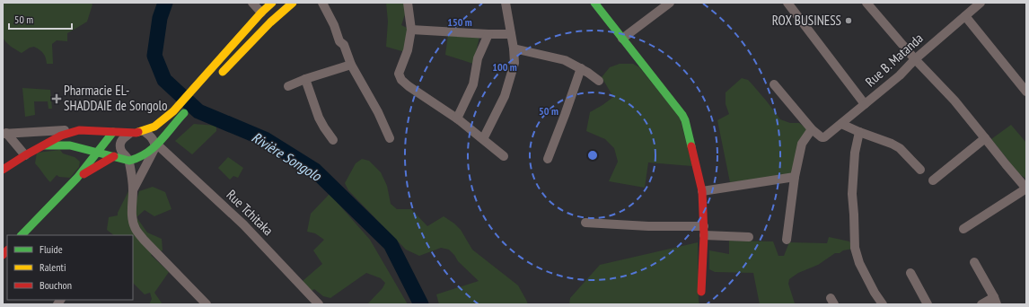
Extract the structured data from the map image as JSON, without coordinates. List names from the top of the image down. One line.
{"streets":{"street":["Rue B. Matanda","Rue Tchitaka"]},"water":["Rivière Songolo"],"places":{"other":["ROX BUSINESS"],"health":["Pharmacie EL- SHADDAIE de Songolo"]},"legend":["Fluide","Ralenti","Bouchon"],"scale_bar":"50 m","rings":["150 m","100 m","50 m"]}
